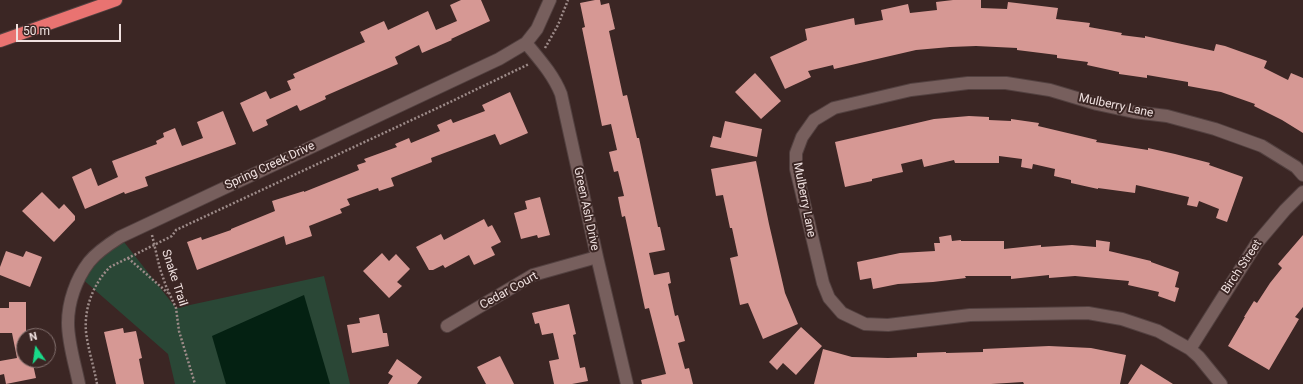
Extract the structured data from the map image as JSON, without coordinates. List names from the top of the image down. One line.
{"streets":{"street":["Mulberry Lane","Spring Creek Drive","Green Ash Drive","Birch Street","Cedar Court"],"path":["Snake Trail"]},"crossings":[["Mulberry Lane","Birch Street"],["Spring Creek Drive","Green Ash Drive"],["Spring Creek Drive","Snake Trail"],["Green Ash Drive","Cedar Court"]],"scale_bar":"50 m","north":"top"}
